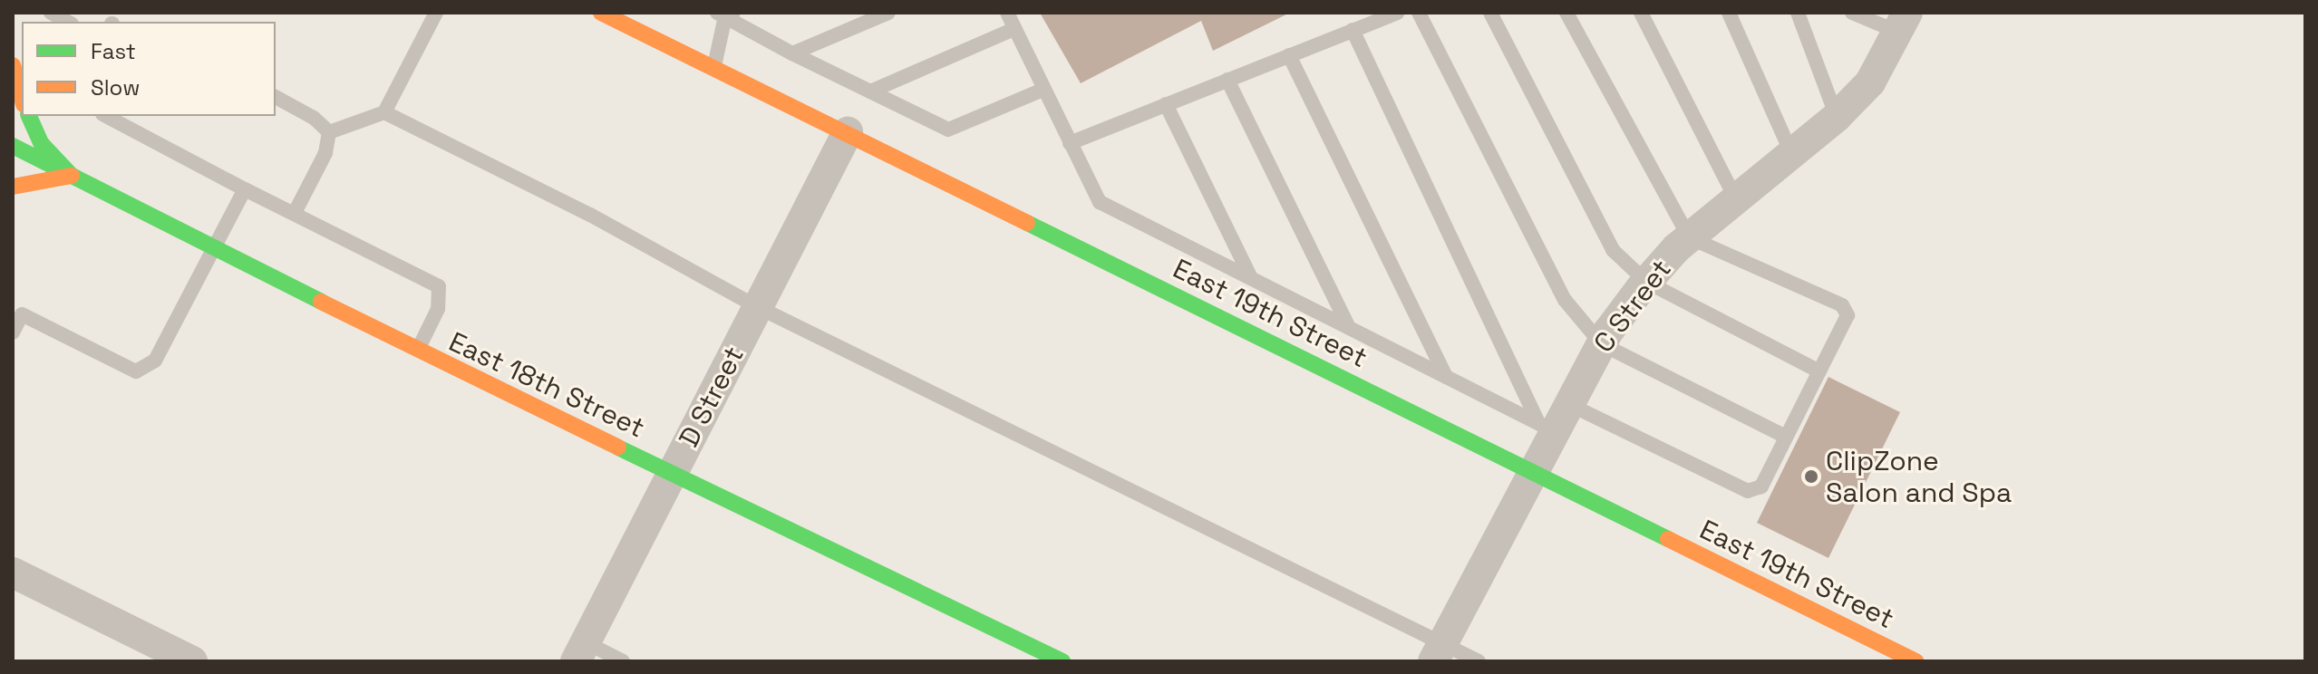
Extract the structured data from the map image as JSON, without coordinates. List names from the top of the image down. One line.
{"streets":{"street":["C Street","East 19th Street","East 18th Street","D Street"]},"crossings":[["C Street","East 19th Street"],["East 19th Street","D Street"],["East 18th Street","D Street"]],"places":["ClipZone Salon and Spa"],"legend":["Fast","Slow"]}
